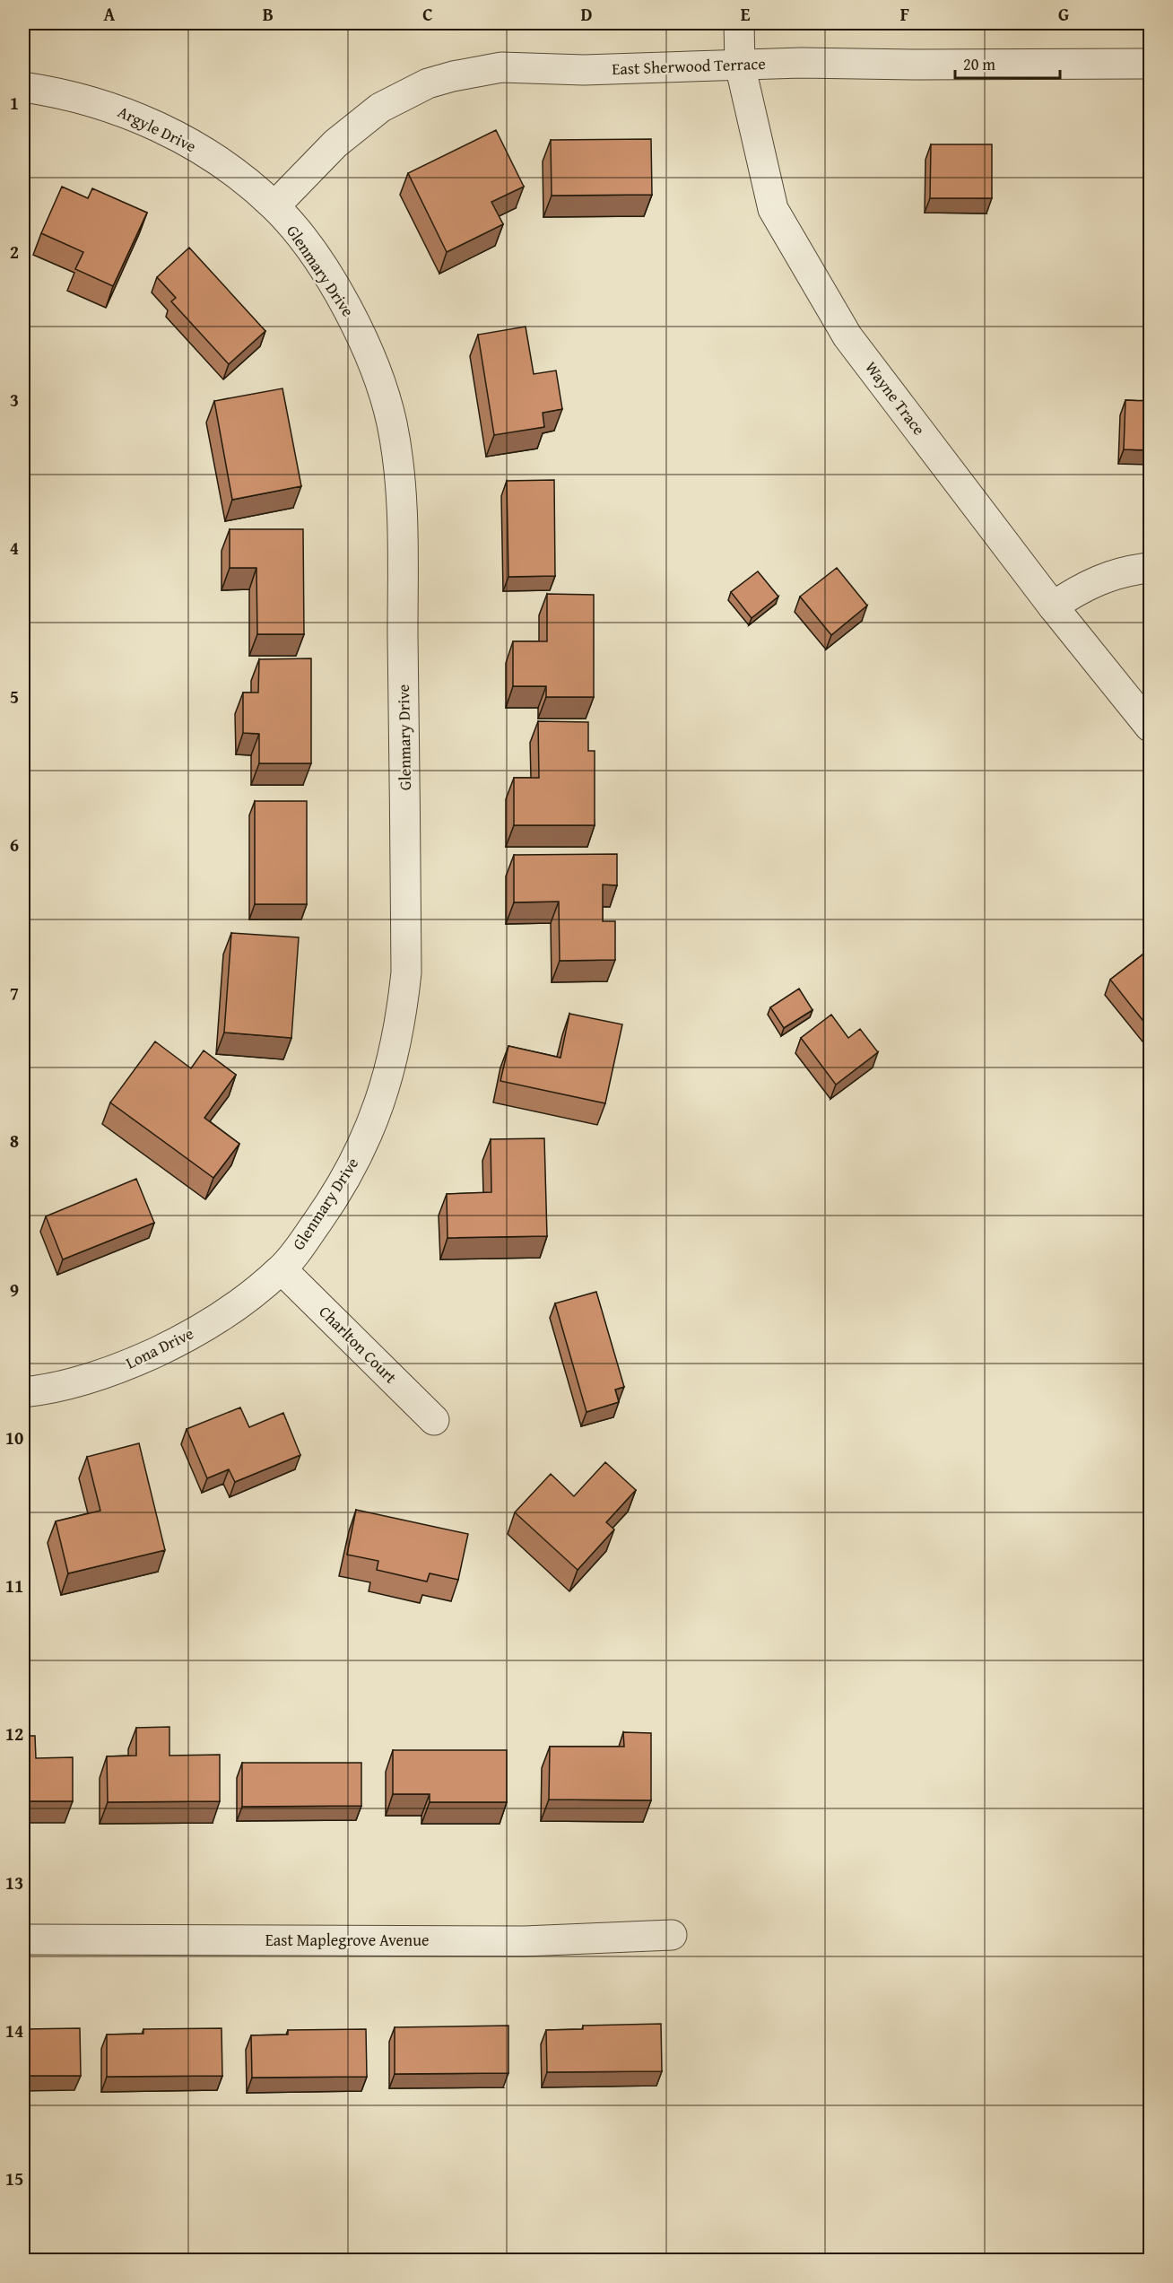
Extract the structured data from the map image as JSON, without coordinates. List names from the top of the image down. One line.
{"streets":{"street":["East Sherwood Terrace","Argyle Drive","Glenmary Drive","Wayne Trace","Charlton Court","Lona Drive","East Maplegrove Avenue"]},"crossings":[["East Sherwood Terrace","Argyle Drive"],["East Sherwood Terrace","Glenmary Drive"],["East Sherwood Terrace","Wayne Trace"],["Argyle Drive","Glenmary Drive"],["Glenmary Drive","Charlton Court"],["Glenmary Drive","Lona Drive"],["Charlton Court","Lona Drive"]],"scale_bar":"20 m","grid":{"columns":["A","B","C","D","E","F","G"],"rows":["1","2","3","4","5","6","7","8","9","10","11","12","13","14","15"]}}
